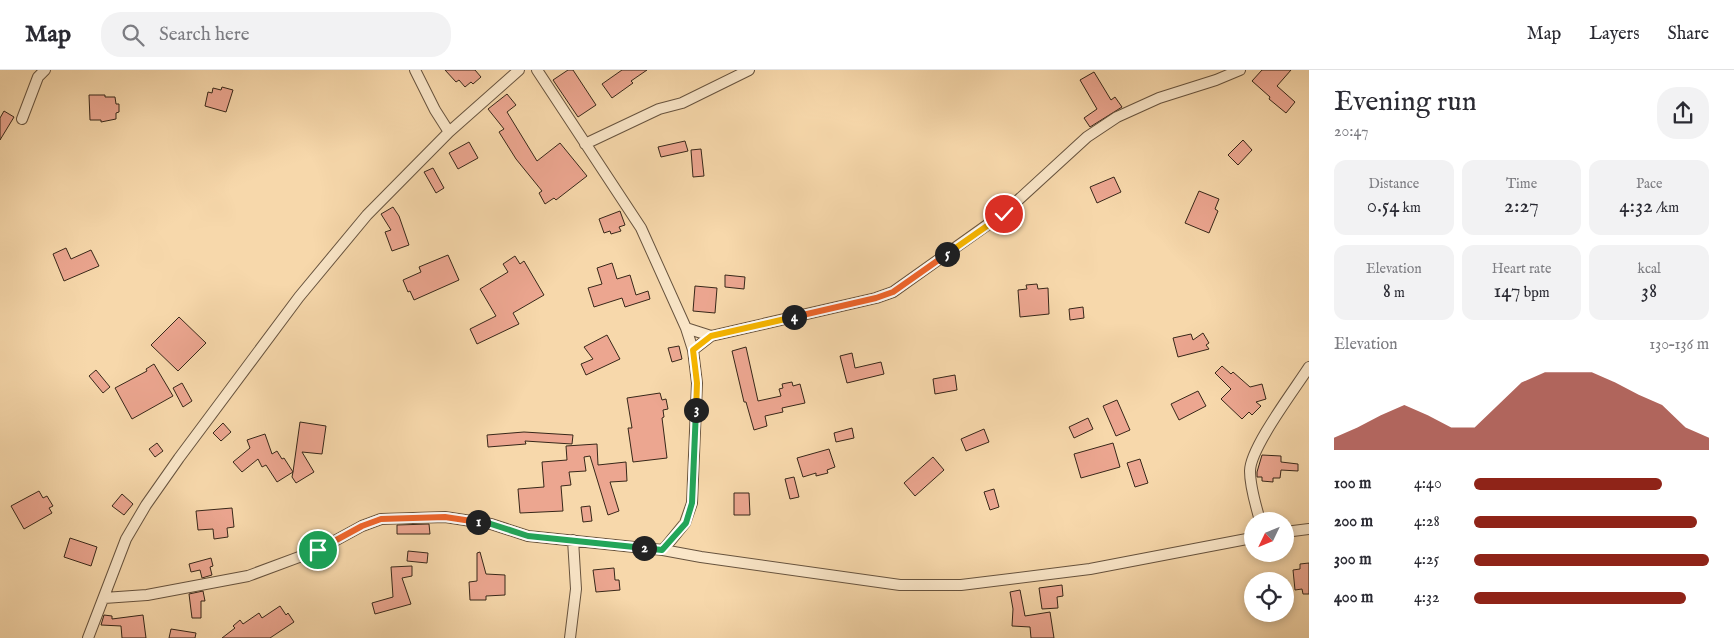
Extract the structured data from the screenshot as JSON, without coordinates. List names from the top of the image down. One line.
{"north":"bottom left","page":{"header":"Map","search":"Search here","nav":["Map","Layers","Share"],"heading":["Evening run","20:47"],"stats":[["Distance","0.54 km"],["Time","2:27"],["Pace","4:32 /km"],["Elevation","8 m"],["Heart rate","147 bpm"],["kcal","38"]],"pins":["5","4","3","1","2"],"chart":["Elevation","130–136 m"],"list":[{"name":"100 m","note":"4:40"},{"name":"200 m","note":"4:28"},{"name":"300 m","note":"4:25"},{"name":"400 m","note":"4:32"}]}}
